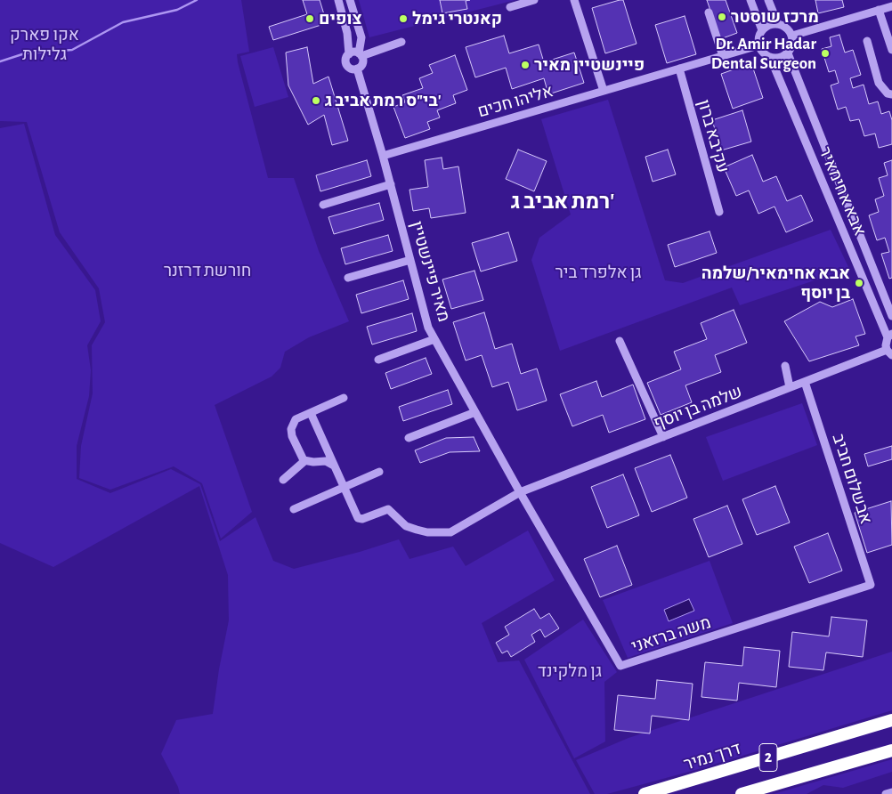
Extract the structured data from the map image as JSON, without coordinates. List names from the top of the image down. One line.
{"streets":{"highway":["דרך נמיר","2"],"street":["אליהו חכים","עקיבא ברון","אבא אחימאיר","מאיר פיינשטיין","שלמה בן יוסף","אבשלום חביב","משה ברזאני"]},"crossings":[["אליהו חכים","עקיבא ברון"],["אליהו חכים","אבא אחימאיר"],["אליהו חכים","מאיר פיינשטיין"],["מאיר פיינשטיין","שלמה בן יוסף"],["מאיר פיינשטיין","משה ברזאני"],["שלמה בן יוסף","אבשלום חביב"],["שלמה בן יוסף","משה ברזאני"],["אבשלום חביב","משה ברזאני"]],"districts":["רמת אביב ג'"],"parks":["אקו פארק גלילות","חורשת דרזנר","גן אלפרד ביר","גן מלקינד"],"places":["מרכז שוסטר","צופים","קאנטרי גימל","Dr. Amir Hadar Dental Surgeon","פיינשטיין מאיר","בי\"ס רמת אביב ג'","אבא אחימאיר/שלמה בן יוסף"]}
